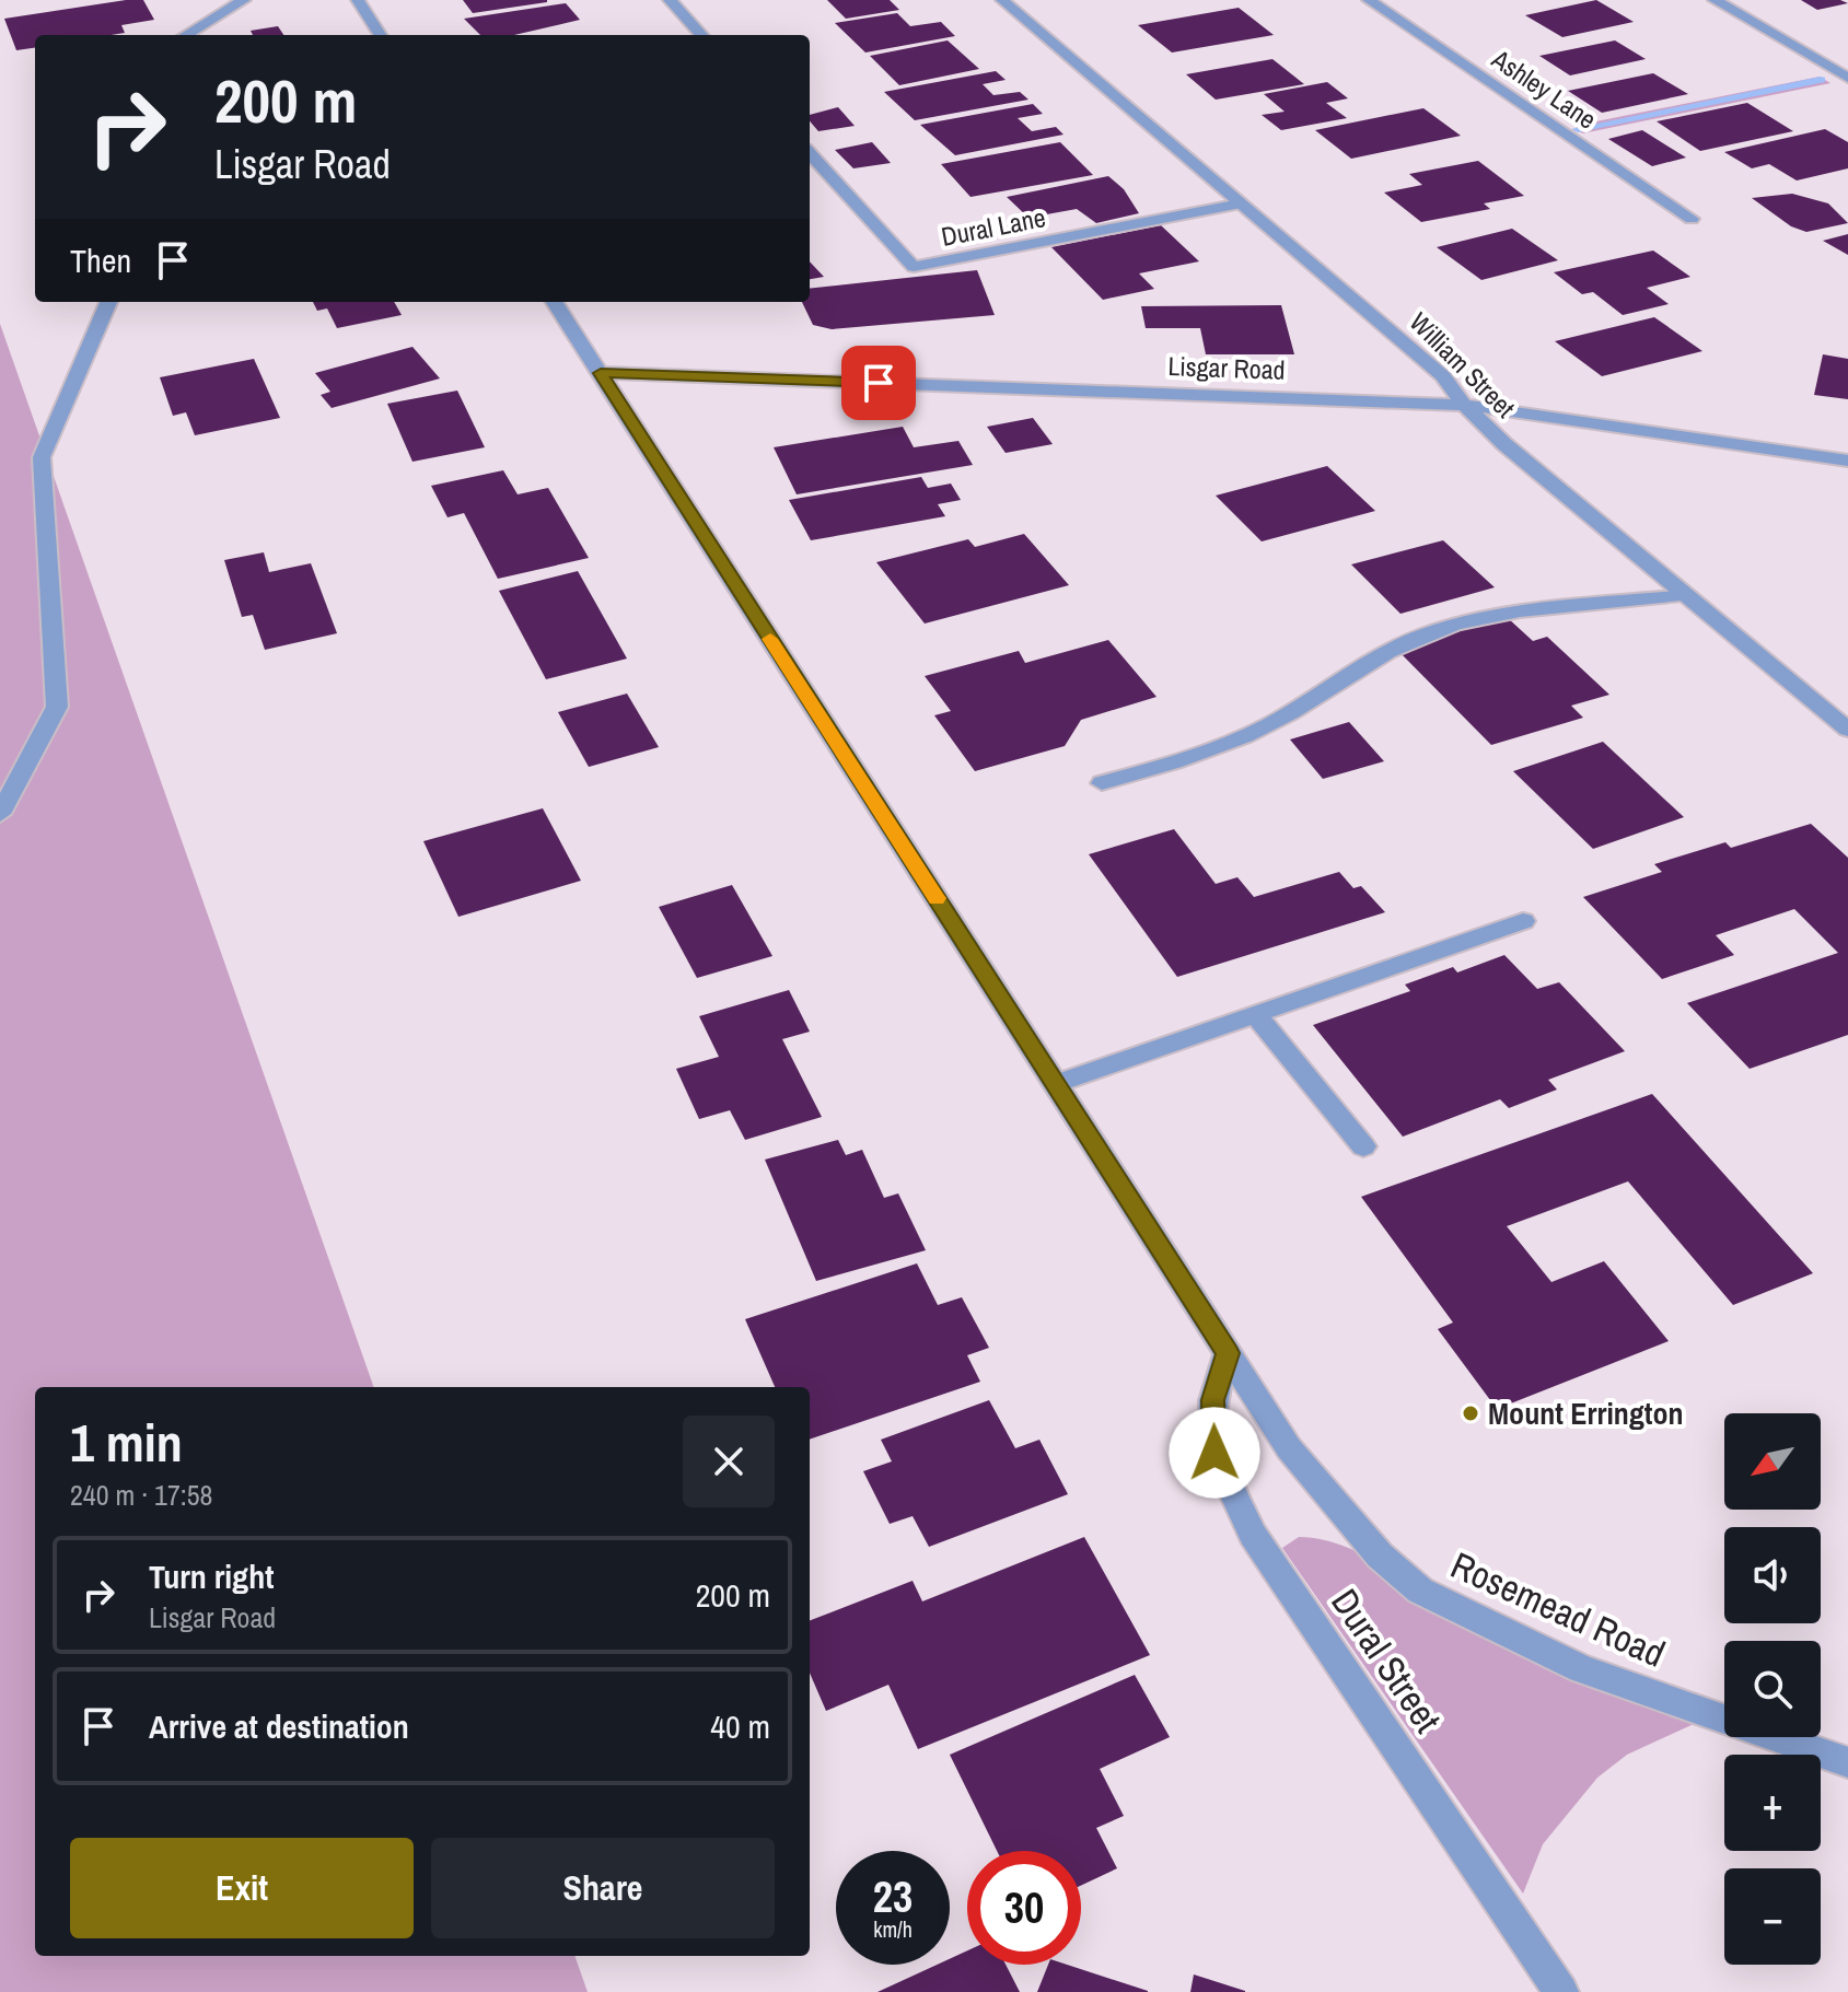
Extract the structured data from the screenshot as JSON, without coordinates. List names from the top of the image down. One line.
{"streets":{"street":["Ashley Lane","Dural Lane","William Street","Lisgar Road","Rosemead Road","Dural Street"]},"crossings":[["Dural Lane","William Street"],["William Street","Lisgar Road"],["Rosemead Road","Dural Street"]],"places":["Mount Errington"],"north":"bottom left","page":{"turn":["200 m","Lisgar Road"],"then":"Then","heading":["1 min","240 m · 17:58"],"map_buttons":["+","−"],"list":[{"name":"Turn right","note":"Lisgar Road","value":"200 m"},{"name":"Arrive at destination","value":"40 m"}],"buttons":["Exit","Share"],"speed":"23 km/h","limit":"30"}}
